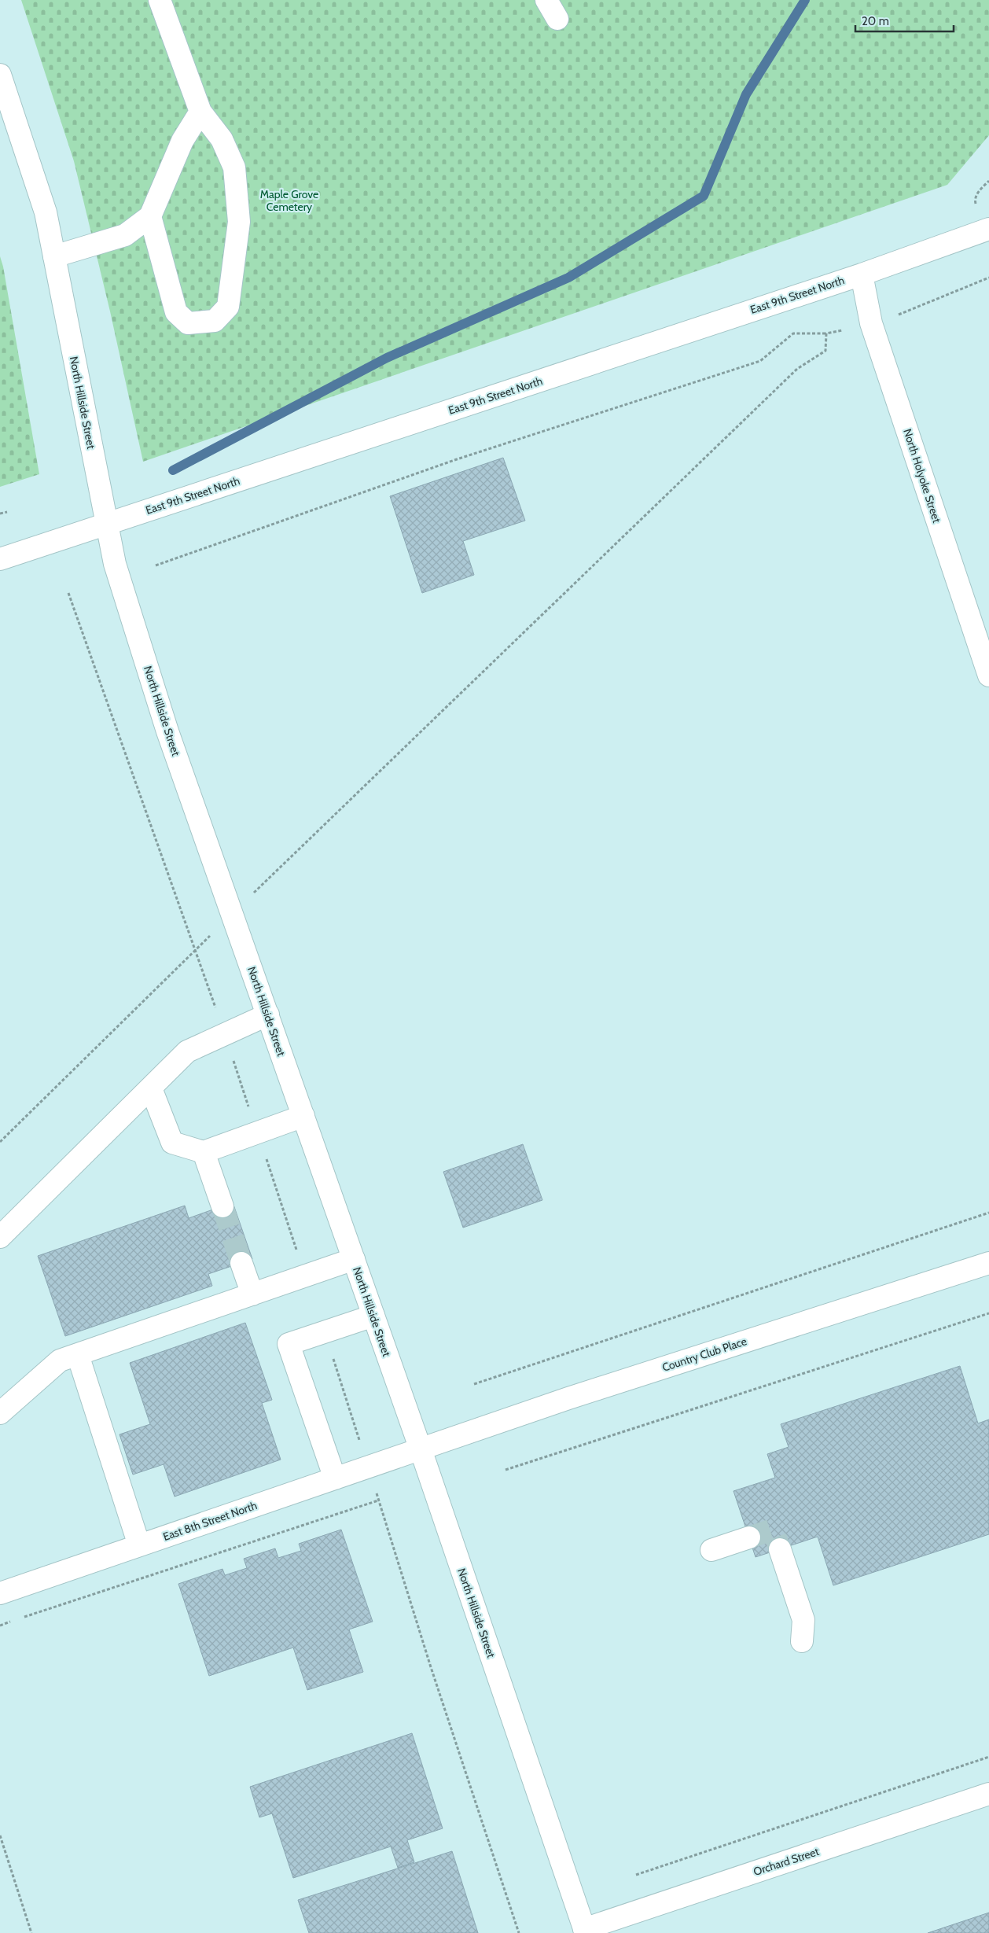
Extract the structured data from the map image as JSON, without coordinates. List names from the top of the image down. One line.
{"streets":{"street":["East 9th Street North","North Hillside Street","North Holyoke Street","Country Club Place","East 8th Street North","Orchard Street"]},"crossings":[["East 9th Street North","North Hillside Street"],["East 9th Street North","North Holyoke Street"],["North Hillside Street","Country Club Place"],["North Hillside Street","East 8th Street North"],["North Hillside Street","Orchard Street"],["Country Club Place","East 8th Street North"]],"parks":["Maple Grove Cemetery"],"scale_bar":"20 m"}
